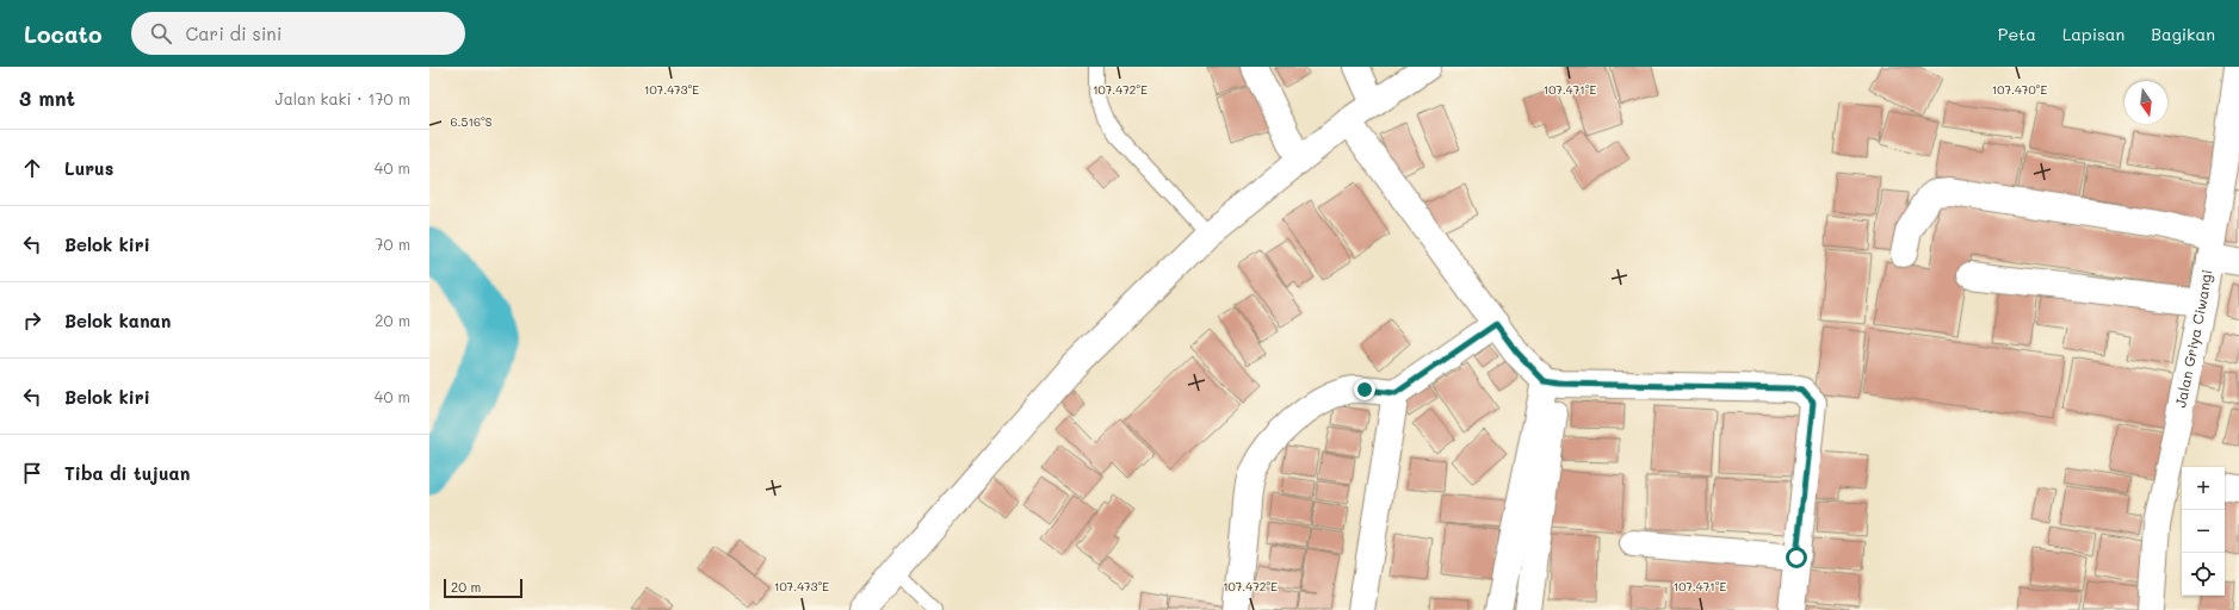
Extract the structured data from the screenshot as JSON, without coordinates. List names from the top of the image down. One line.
{"streets":{"street":["Jalan Griya Ciwangi"]},"scale_bar":"20 m","north":"bottom","page":{"header":"Locato","search":"Cari di sini","nav":["Peta","Lapisan","Bagikan"],"heading":["3 mnt","Jalan kaki · 170 m"],"list":[["Lurus","40 m"],["Belok kiri","70 m"],["Belok kanan","20 m"],["Belok kiri","40 m"],"Tiba di tujuan"],"map_buttons":["+","−"],"scale":"20 m"},"coordinates":["107.473°E","107.472°E","107.471°E","107.470°E","6.516°S"]}
